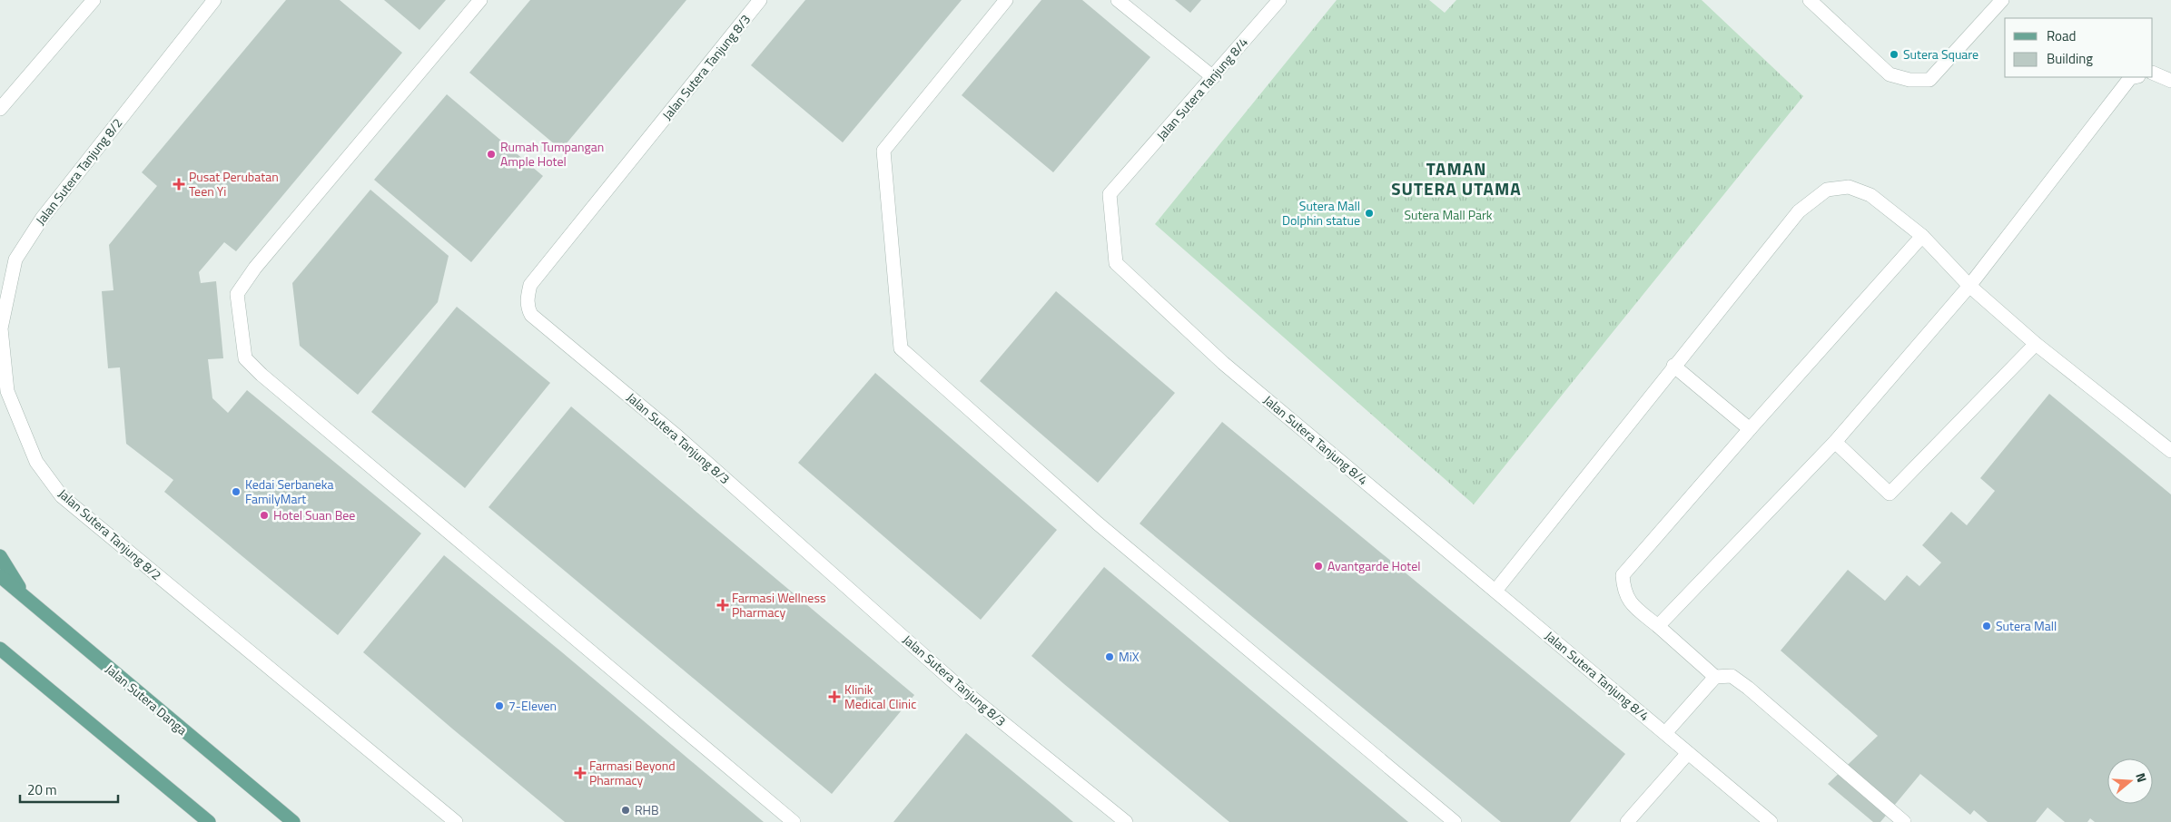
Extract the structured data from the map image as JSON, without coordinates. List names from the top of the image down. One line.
{"streets":{"main road":["Jalan Sutera Danga"],"street":["Jalan Sutera Tanjung 8/3","Jalan Sutera Tanjung 8/4","Jalan Sutera Tanjung 8/2"]},"districts":["TAMAN SUTERA UTAMA"],"parks":["Sutera Mall Park"],"places":{"other":["Sutera Square","Rumah Tumpangan Ample Hotel","Sutera Mall Dolphin statue","Kedai Serbaneka FamilyMart","Hotel Suan Bee","Avantgarde Hotel","Sutera Mall","MiX","7-Eleven","RHB"],"health":["Pusat Perubatan Teen Yi","Farmasi Wellness Pharmacy","Klinik Medical Clinic","Farmasi Beyond Pharmacy"]},"legend":["Road","Building"],"scale_bar":"20 m","north":"right"}
